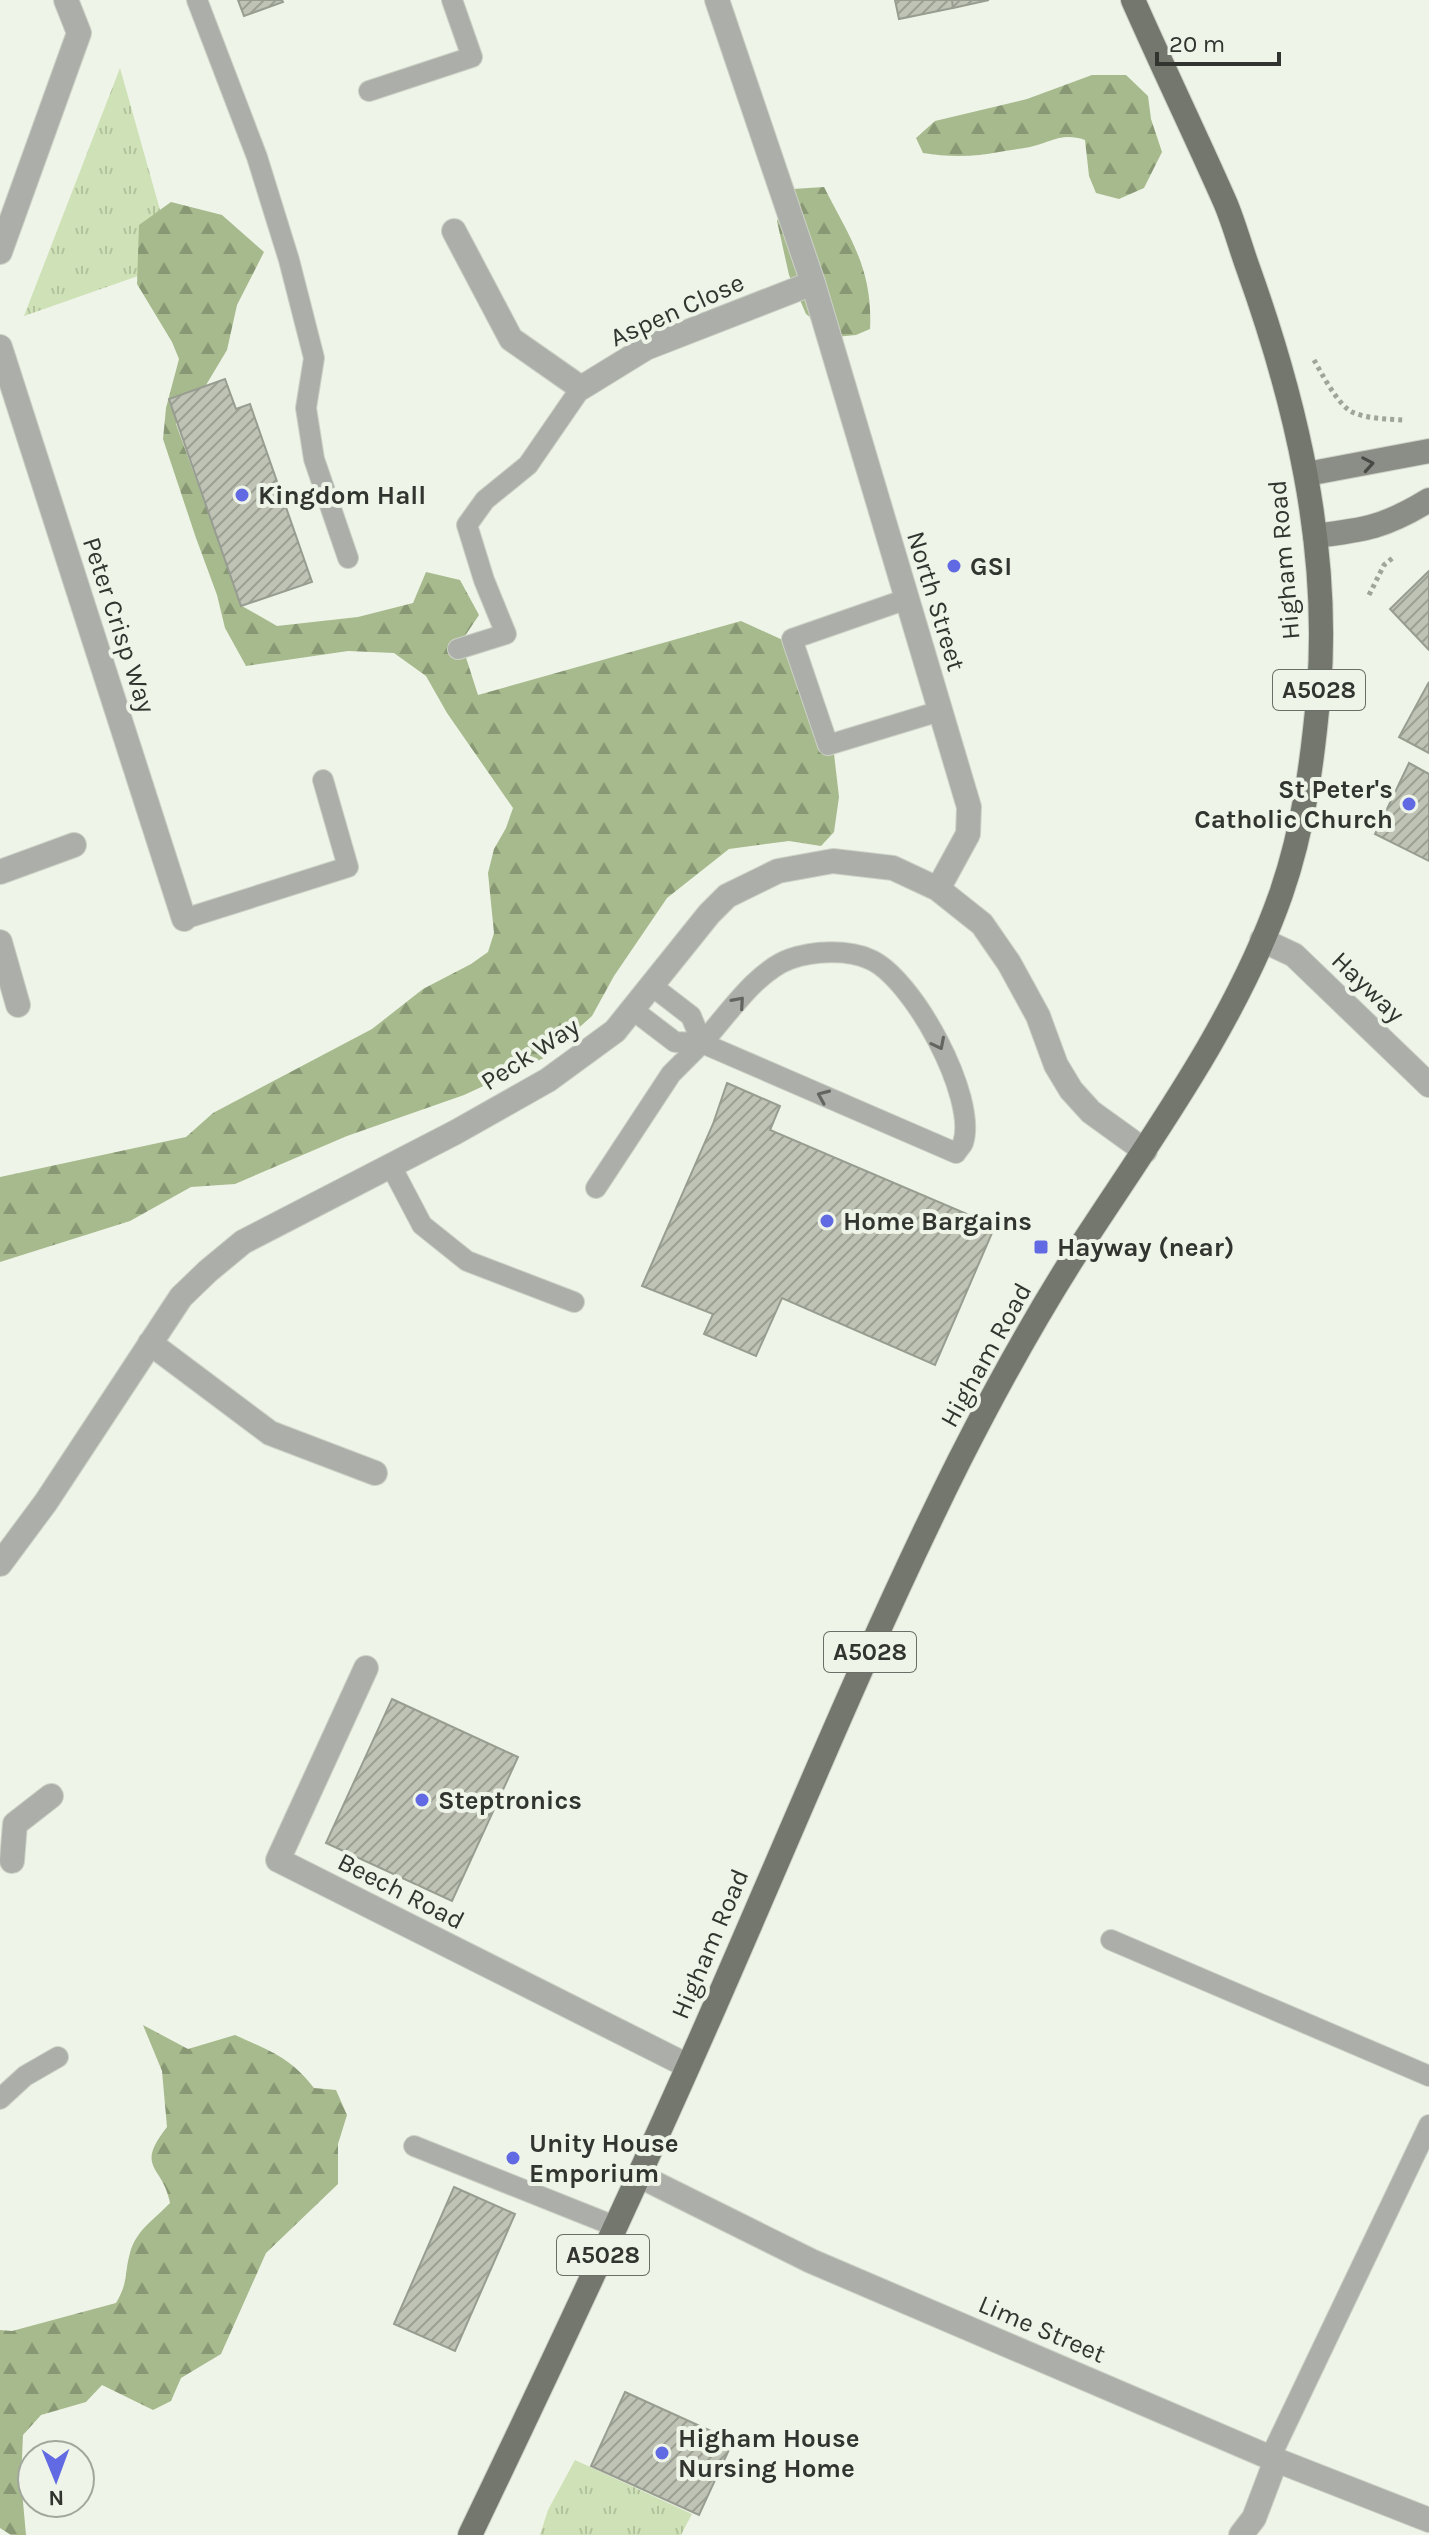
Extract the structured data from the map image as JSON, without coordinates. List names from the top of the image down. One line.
{"streets":{"main road":["Higham Road","A5028"],"street":["Aspen Close","North Street","Peter Crisp Way","Hayway","Peck Way","Beech Road","Lime Street"]},"crossings":[["Aspen Close","North Street"],["Higham Road","Hayway"],["Higham Road","Beech Road"],["Higham Road","Lime Street"],["North Street","Peck Way"]],"places":{"other":["Kingdom Hall","GSI","St Peter's Catholic Church","Home Bargains","Steptronics","Unity House Emporium","Higham House Nursing Home"],"transit":["Hayway (near)"]},"scale_bar":"20 m","north":"bottom"}
